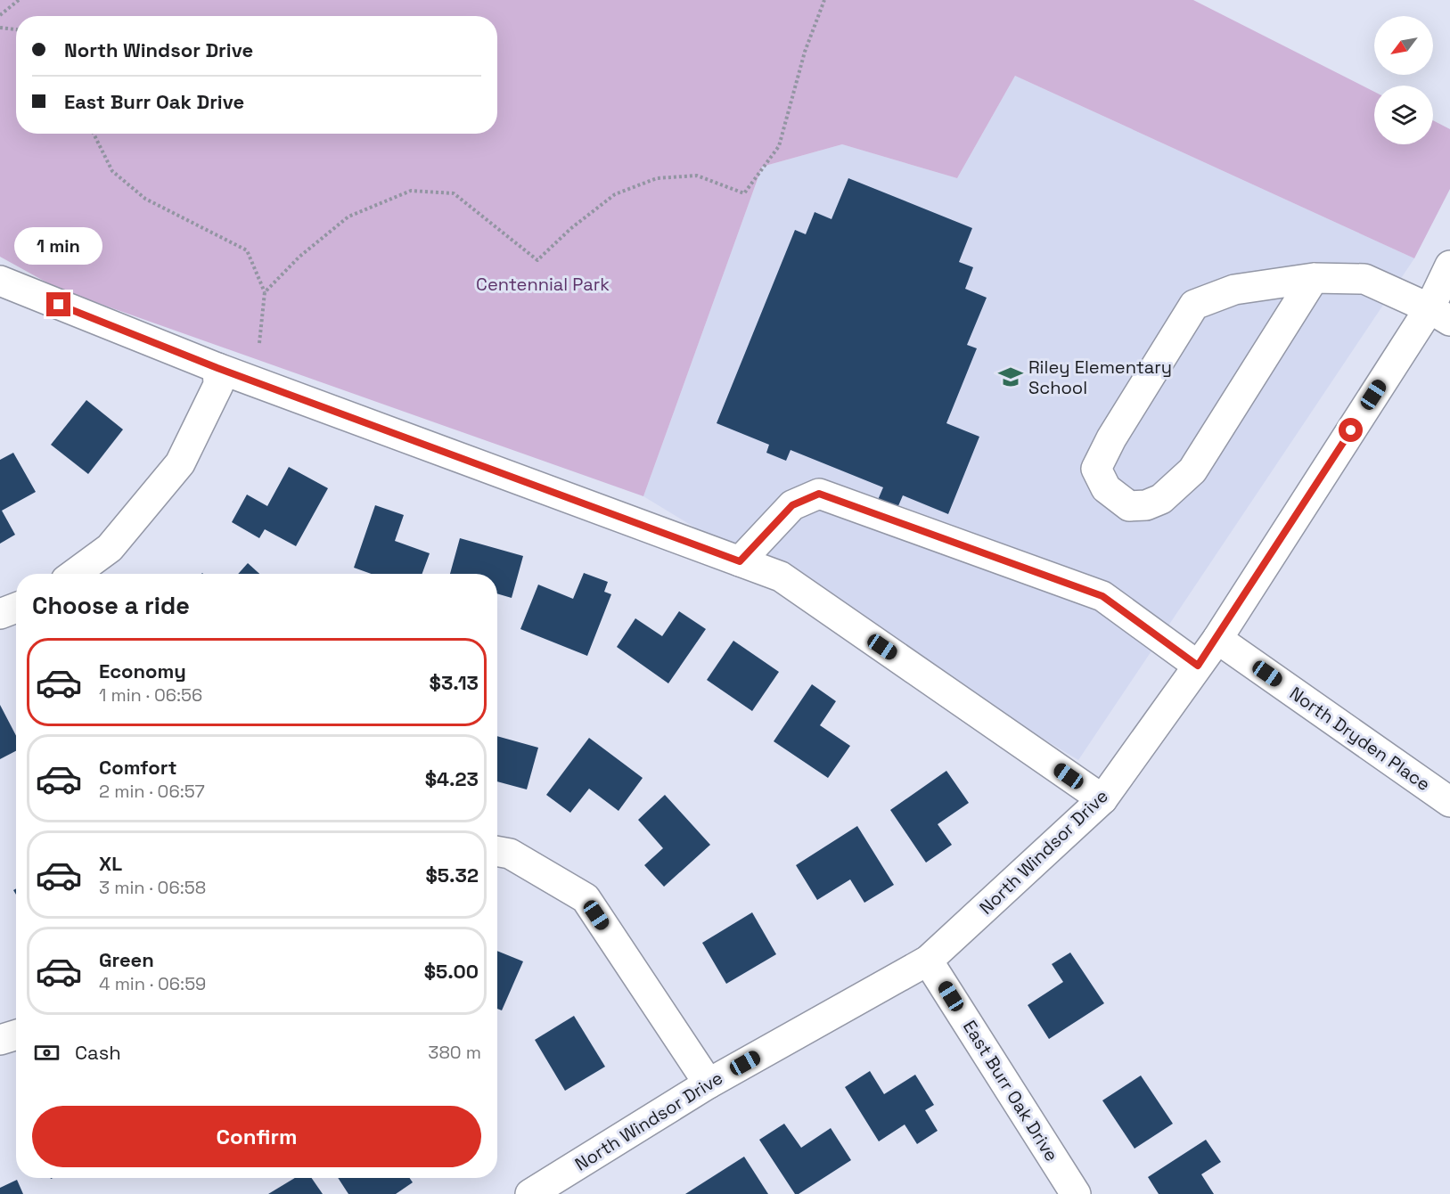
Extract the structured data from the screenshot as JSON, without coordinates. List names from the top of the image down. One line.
{"streets":{"street":["North Dryden Place","North Windsor Drive","East Burr Oak Drive"]},"crossings":[["North Dryden Place","North Windsor Drive"],["North Windsor Drive","East Burr Oak Drive"]],"parks":["Centennial Park"],"places":{"school or university":["Riley Elementary School"]},"north":"bottom left","page":{"banner":["North Windsor Drive","East Burr Oak Drive"],"bubble":"1 min","heading":"Choose a ride","list":[{"name":"Economy","note":"1 min · 06:56","value":"$3.13"},{"name":"Comfort","note":"2 min · 06:57","value":"$4.23"},{"name":"XL","note":"3 min · 06:58","value":"$5.32"},{"name":"Green","note":"4 min · 06:59","value":"$5.00"}],"pay":["Cash","380 m"],"buttons":"Confirm"}}
